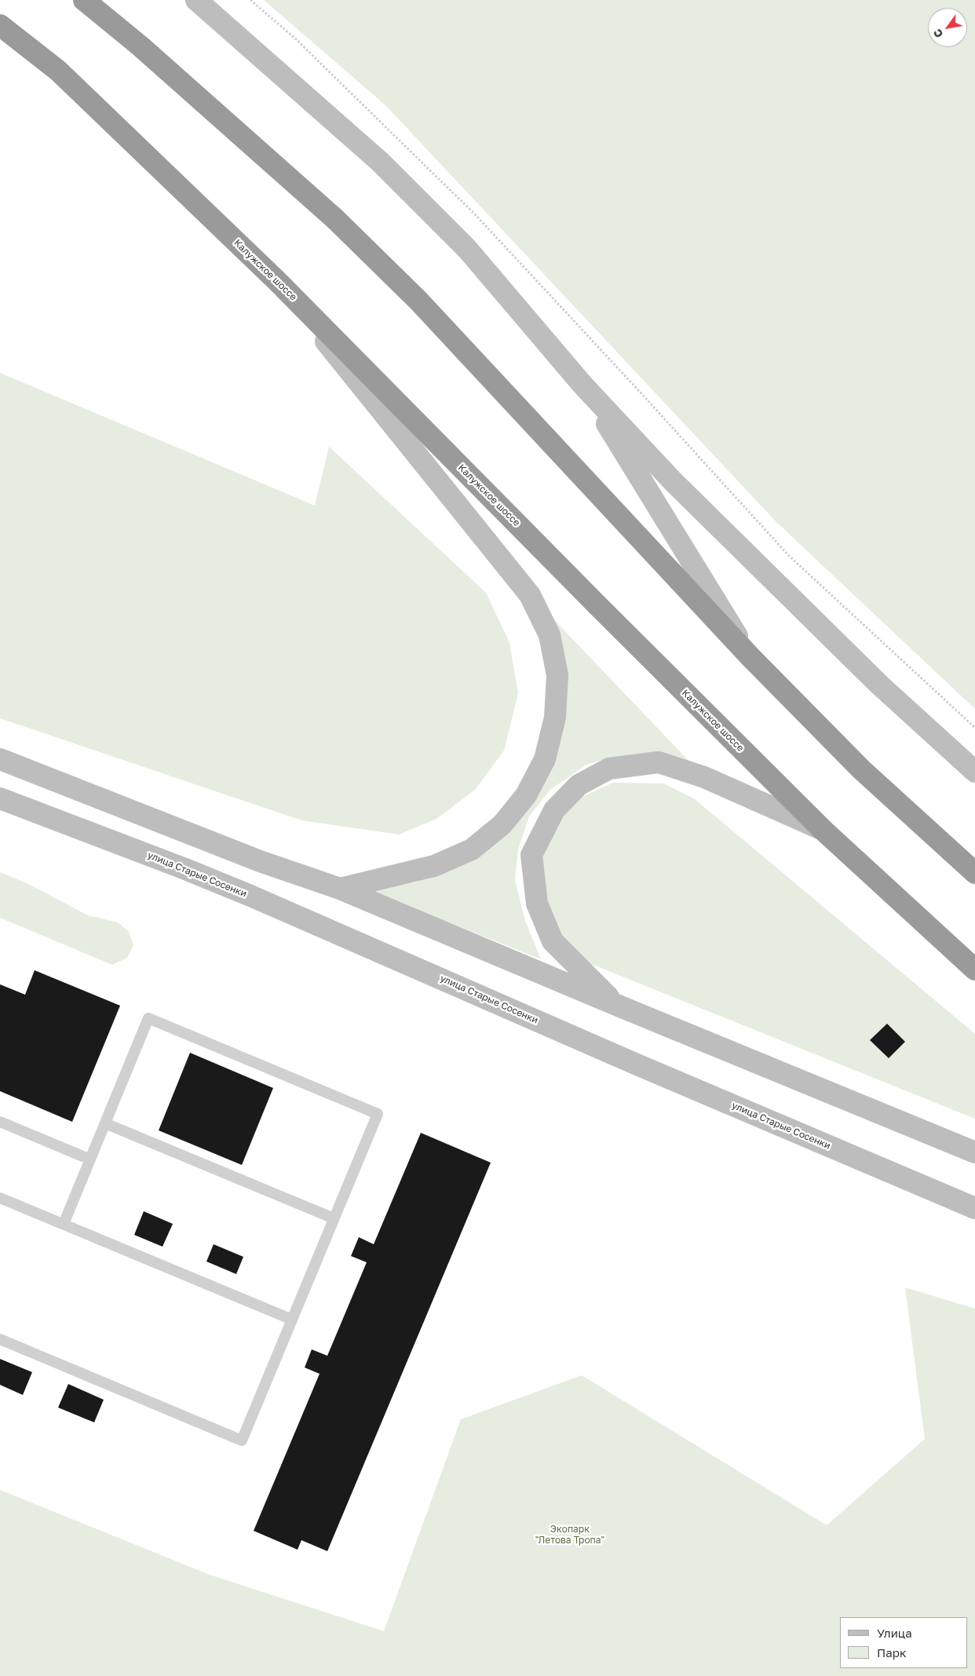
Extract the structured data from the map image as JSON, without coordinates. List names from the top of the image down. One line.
{"streets":{"highway":["Калужское шоссе"],"main road":["улица Старые Сосенки"]},"parks":["Экопарк \"Летова Тропа\""],"legend":["Улица","Парк"],"north":"bottom left"}
